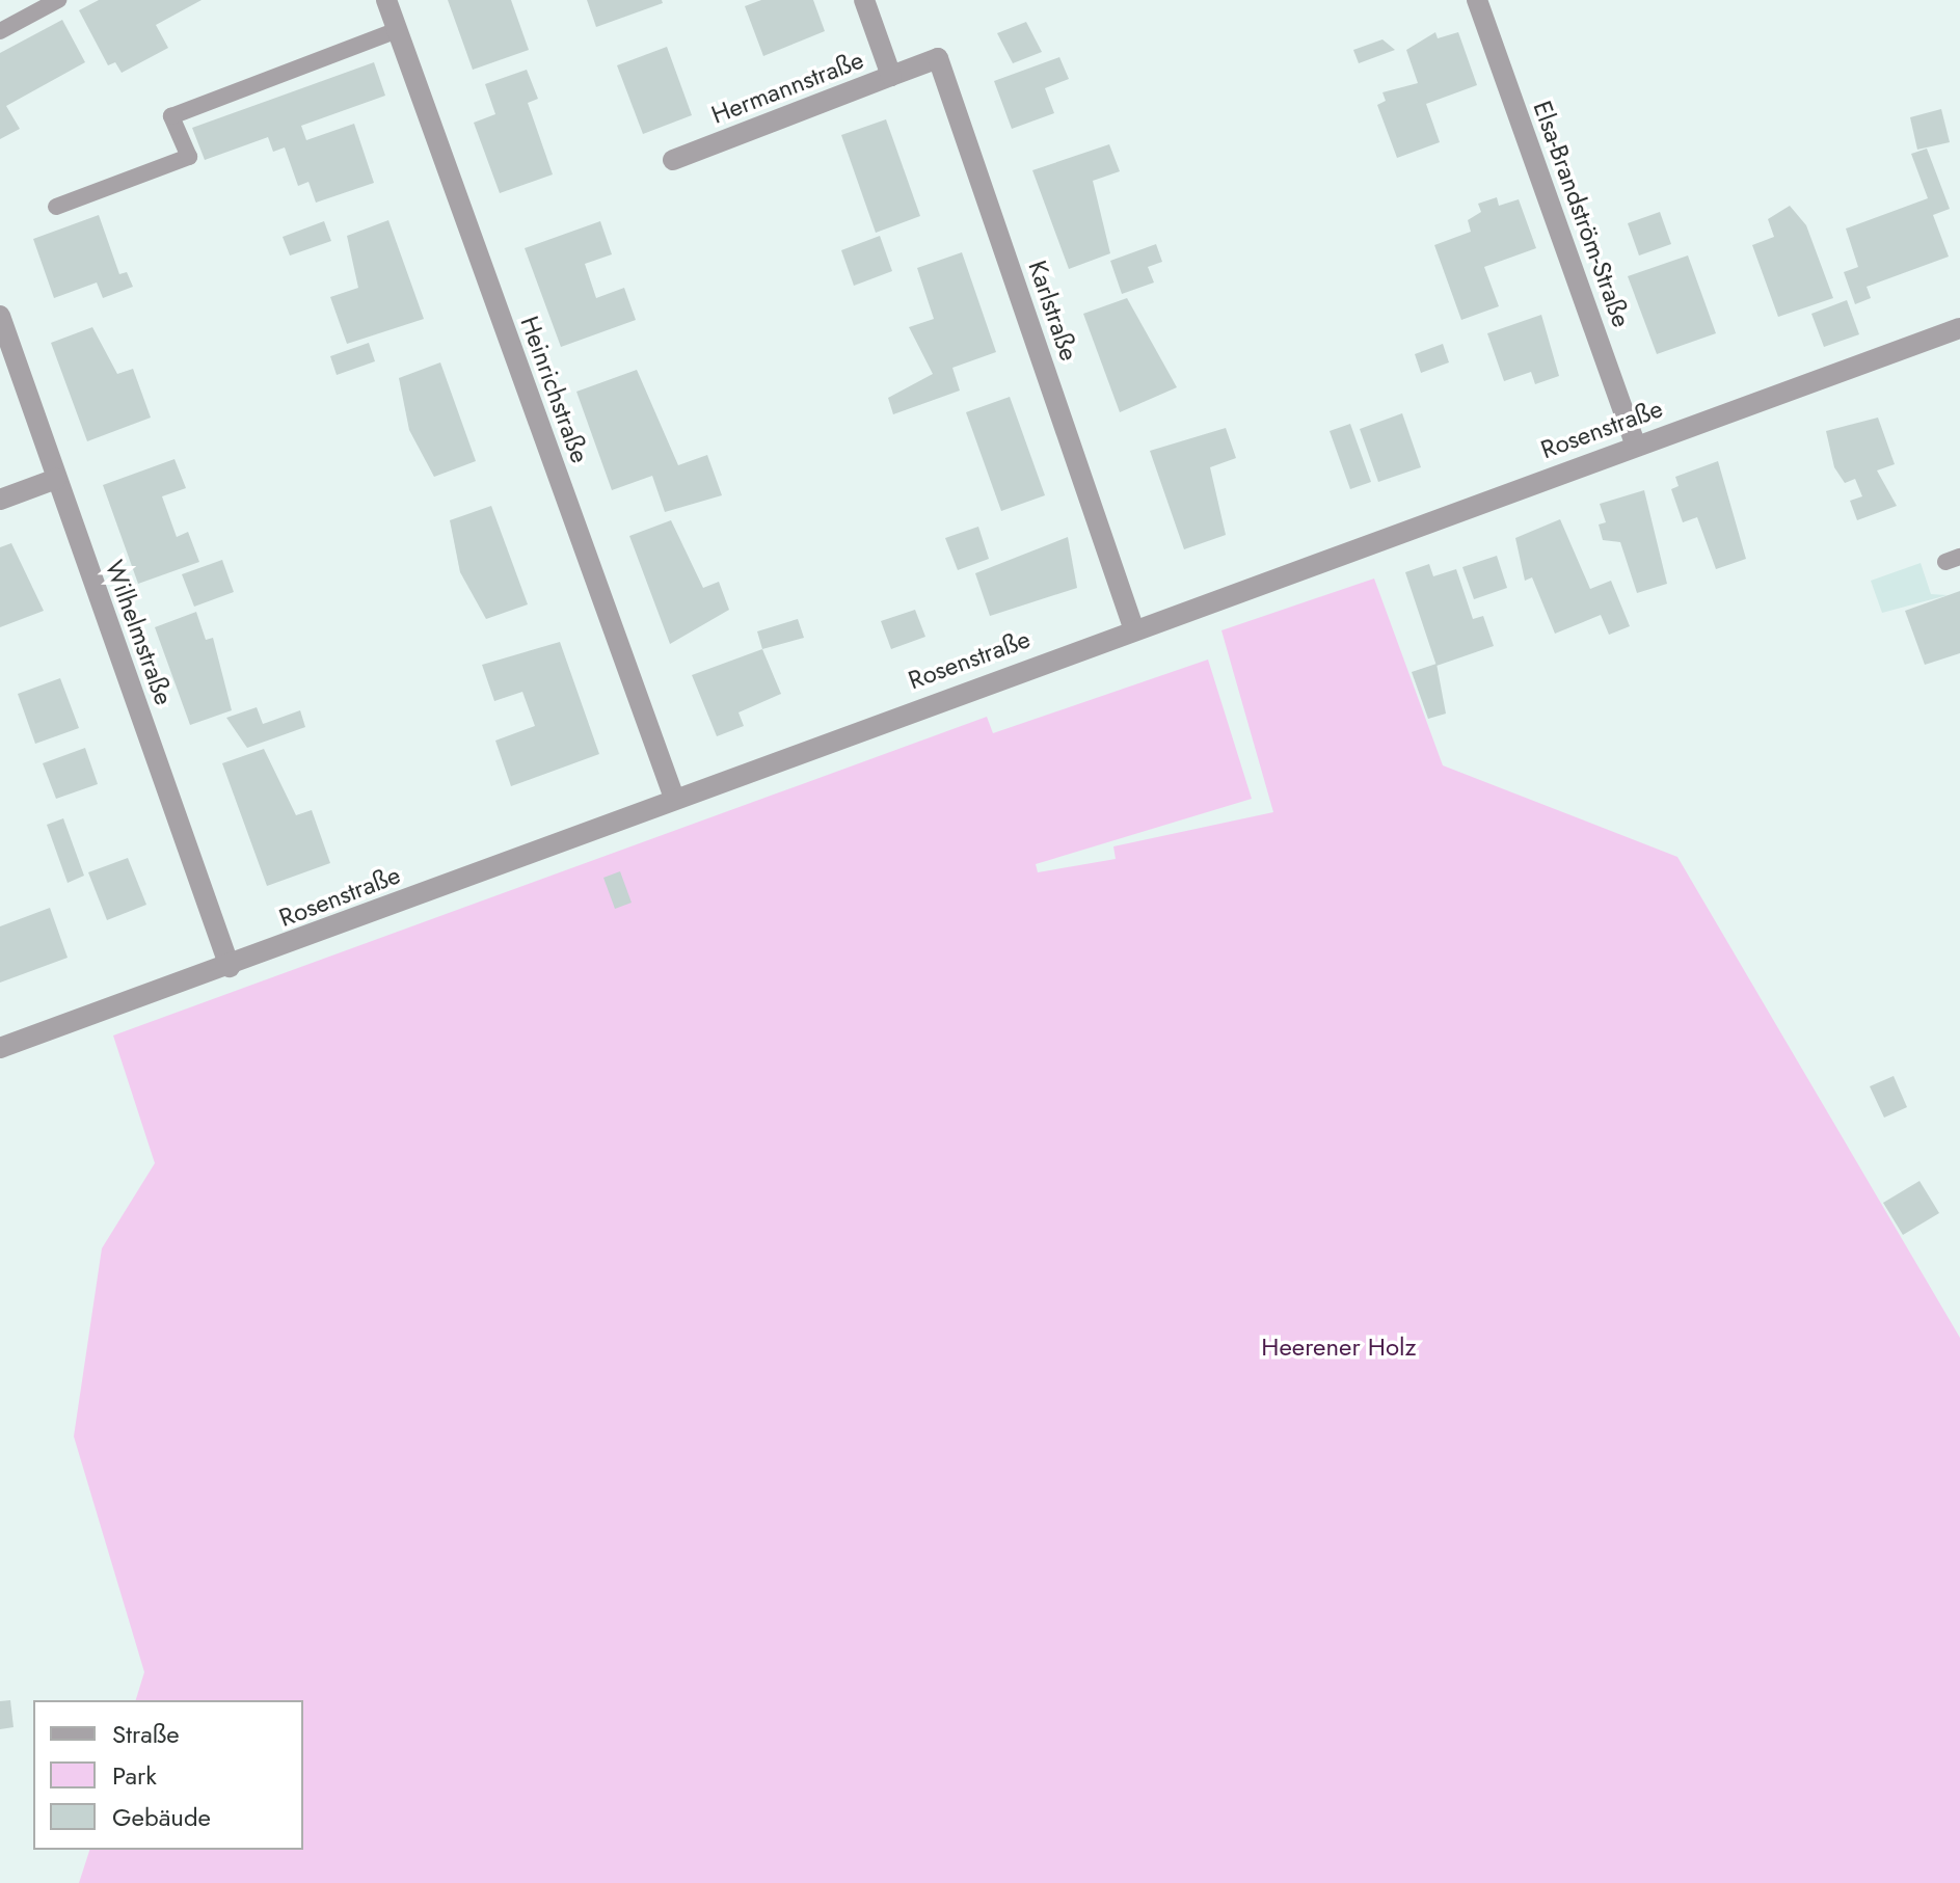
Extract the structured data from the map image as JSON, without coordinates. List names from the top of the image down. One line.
{"streets":{"street":["Hermannstraße","Elsa-Brandström-Straße","Karlstraße","Heinrichstraße","Rosenstraße","Wilhelmstraße"]},"crossings":[["Hermannstraße","Karlstraße"],["Elsa-Brandström-Straße","Rosenstraße"],["Karlstraße","Rosenstraße"],["Heinrichstraße","Rosenstraße"],["Rosenstraße","Wilhelmstraße"]],"parks":["Heerener Holz"],"legend":["Straße","Park","Gebäude"]}
